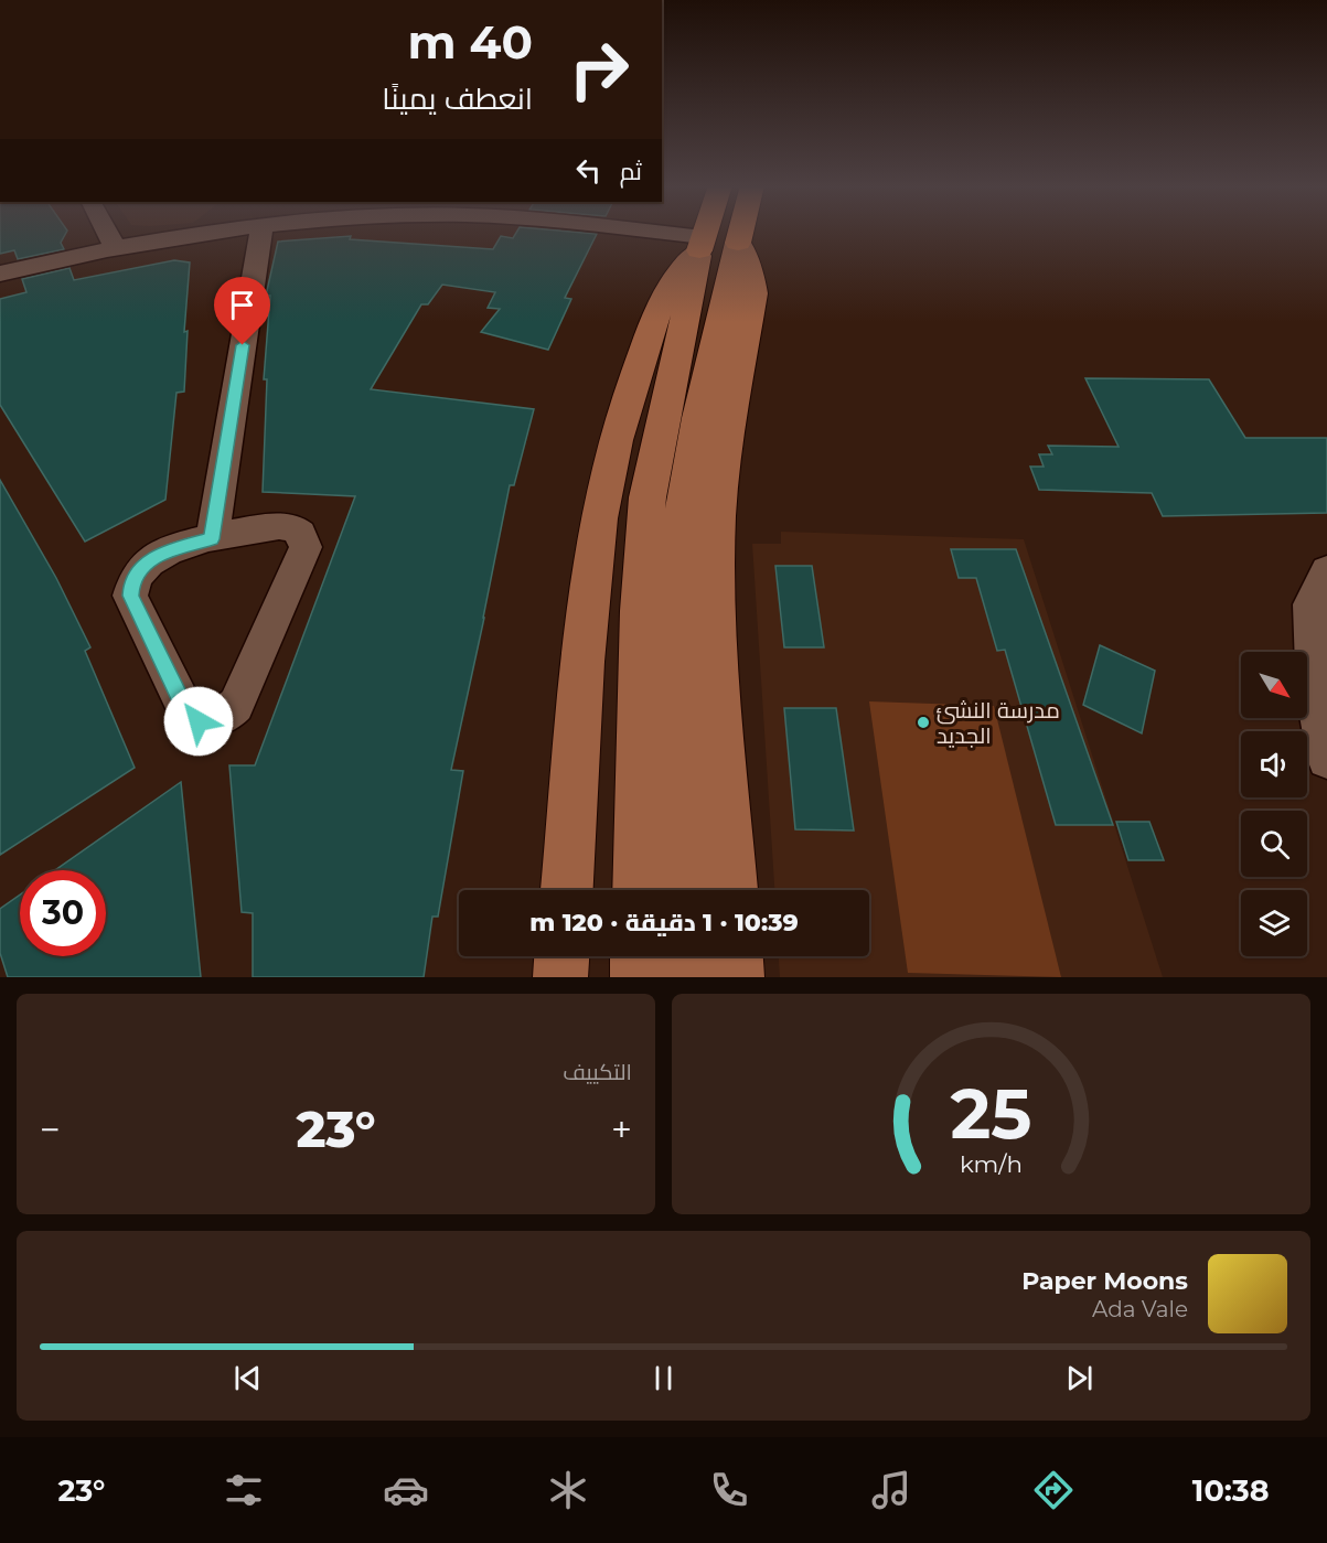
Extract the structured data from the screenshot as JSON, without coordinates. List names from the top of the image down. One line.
{"places":["مدرسة النشئ الجديد"],"north":"bottom right","page":{"turn":["40 m","انعطف يمينًا"],"then":"ثم","limit":"30","trip":"10:39 · 1 دقيقة · 120 m","tile":"التكييف","heat":["−","23°","+"],"song":["Paper Moons","Ada Vale"],"tabs":["10:38","23°"],"gauge":["25","km/h"]}}
